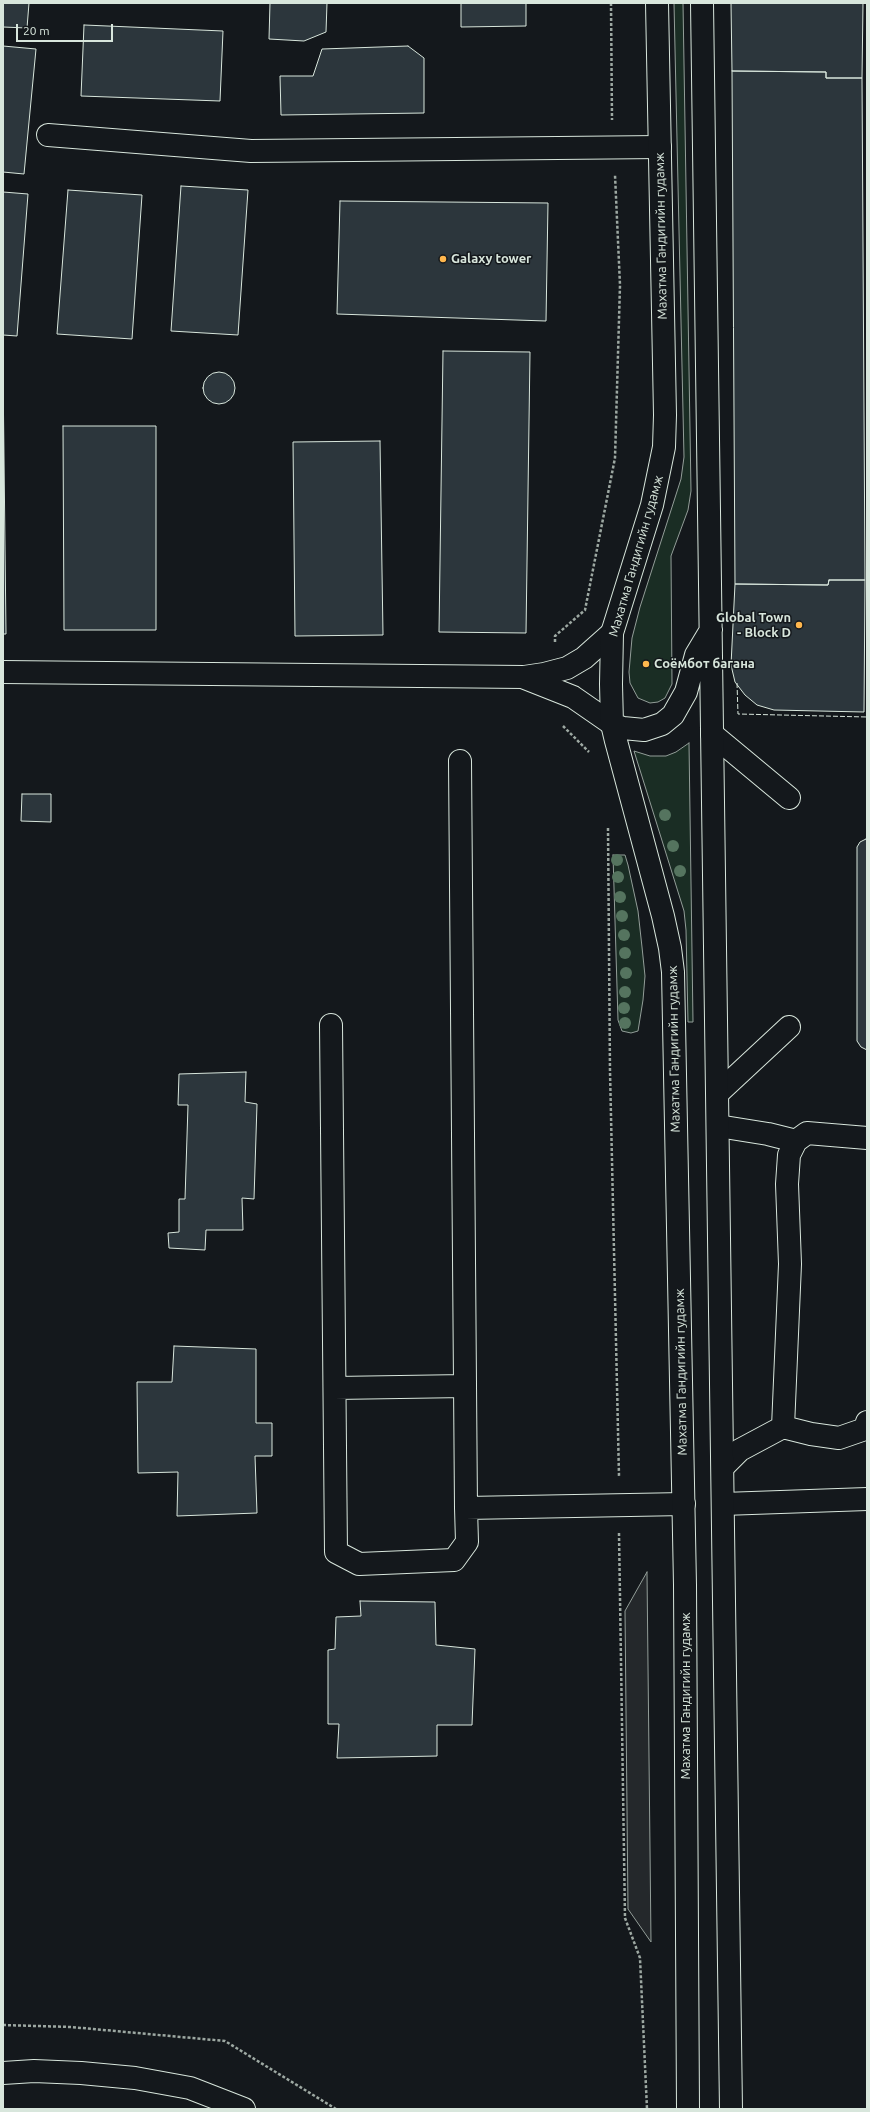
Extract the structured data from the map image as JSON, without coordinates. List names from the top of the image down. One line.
{"streets":{"main road":["Махатма Гандигийн гудамж"]},"places":["Galaxy tower","Global Town - Block D","Соёмбот багана"],"scale_bar":"20 m"}
